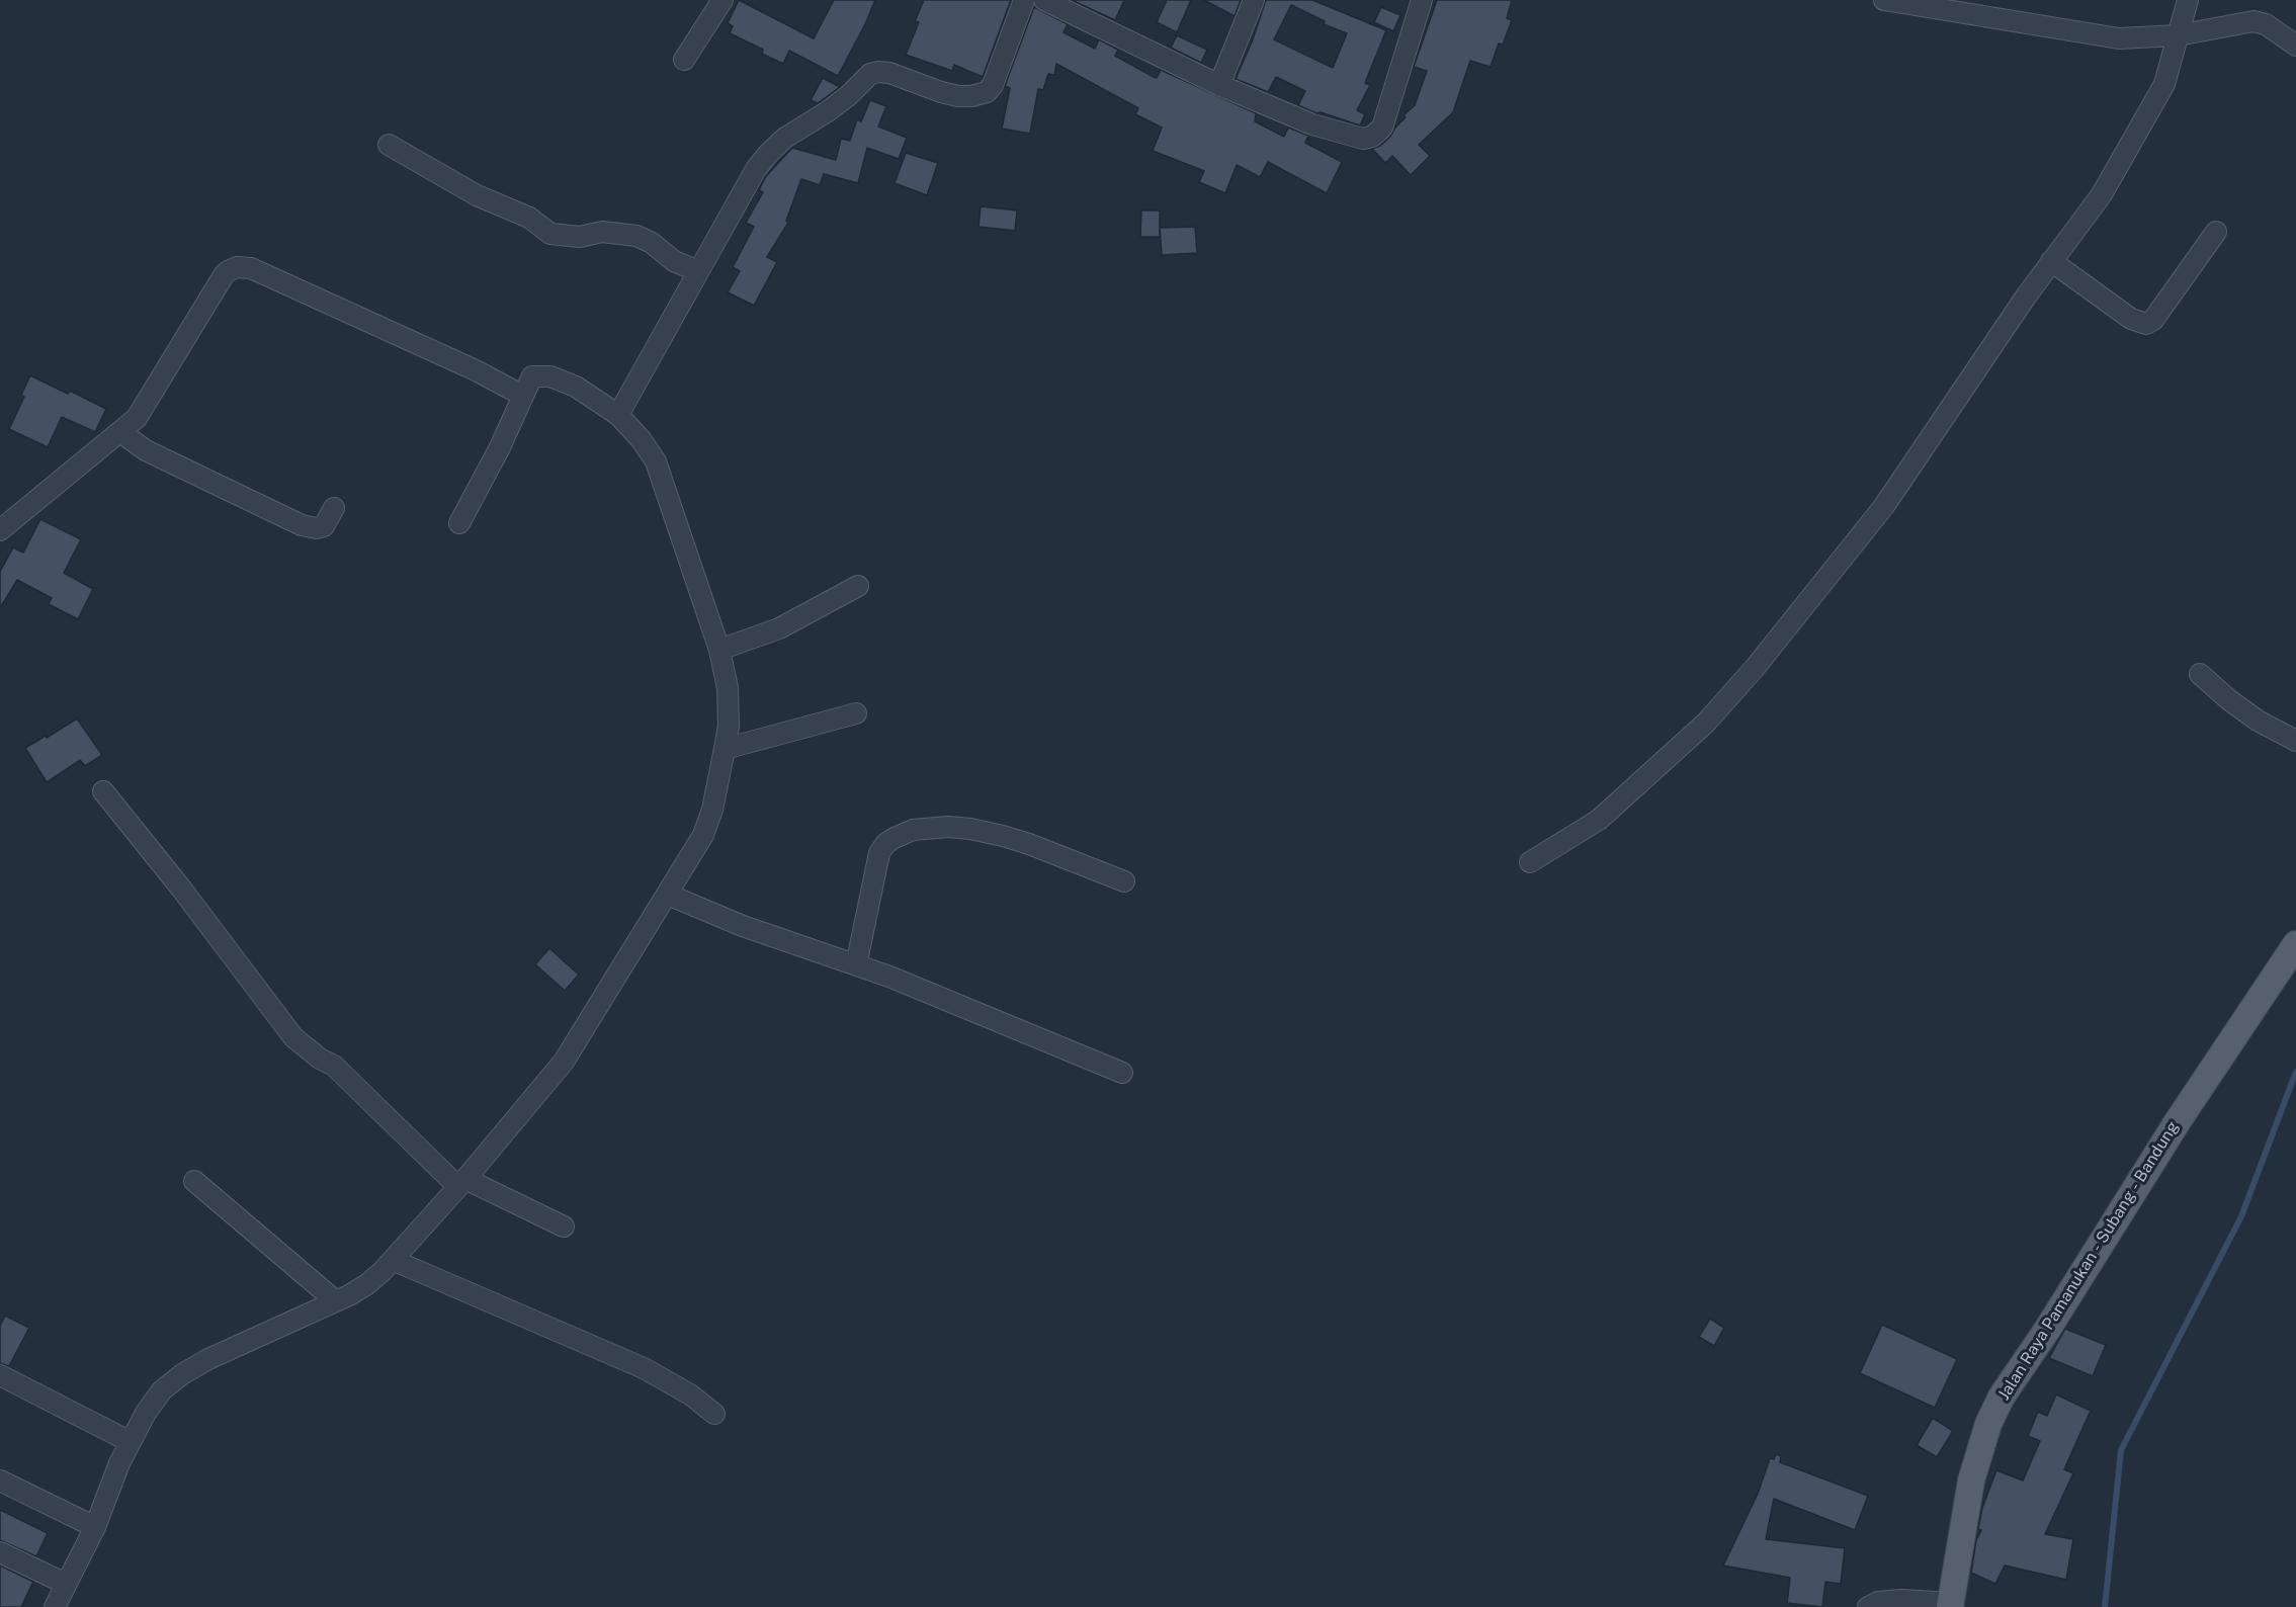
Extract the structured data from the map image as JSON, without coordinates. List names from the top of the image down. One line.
{"streets":{"main road":["Jalan Raya Pamanukan - Subang - Bandung"]}}
